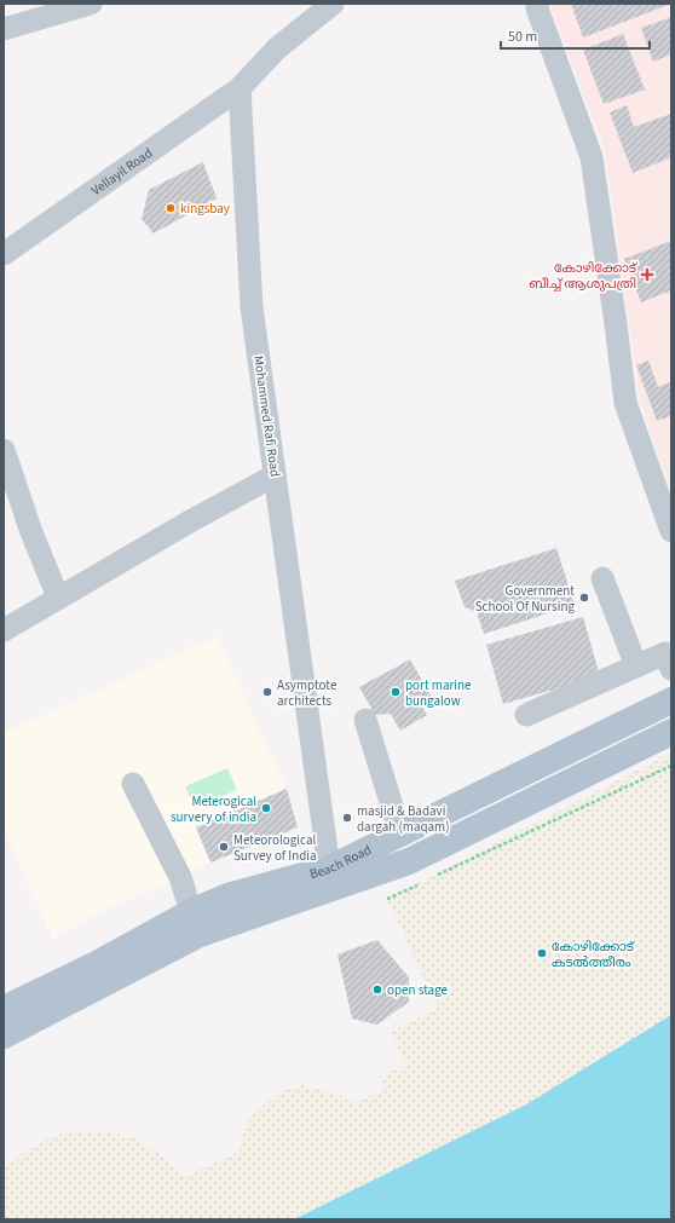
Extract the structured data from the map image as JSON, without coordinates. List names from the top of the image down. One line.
{"streets":{"main road":["Beach Road"],"street":["Vellayil Road","Mohammed Rafi Road"]},"crossings":[["Vellayil Road","Mohammed Rafi Road"],["Mohammed Rafi Road","Beach Road"]],"places":{"other":["kingsbay","Government School Of Nursing","Asymptote architects","port marine bungalow","Meterogical survery of india","masjid & Badavi dargah (maqam)","Meteorological Survey of India","കോഴിക്കോട് കടൽത്തീരം","open stage"],"health":["കോഴിക്കോട് ബീച്ച് ആശുപത്രി"]},"scale_bar":"50 m"}
